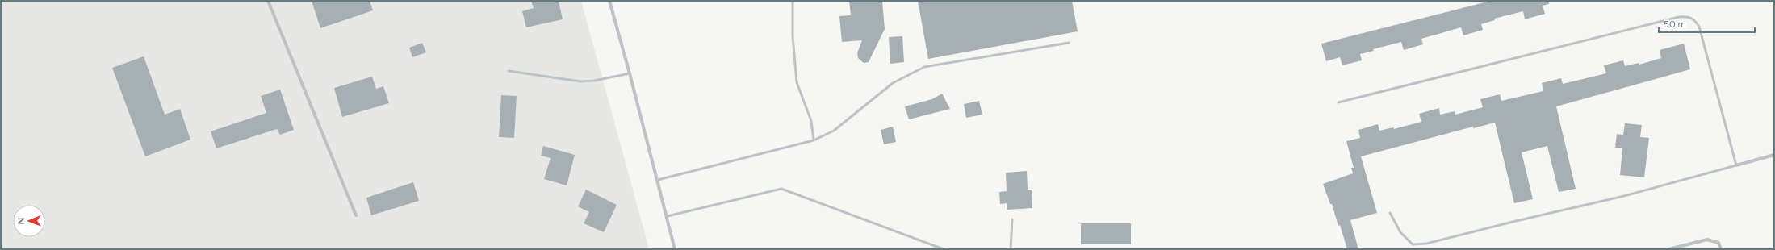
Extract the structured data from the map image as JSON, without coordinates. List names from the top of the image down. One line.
{"scale_bar":"50 m","north":"left"}
